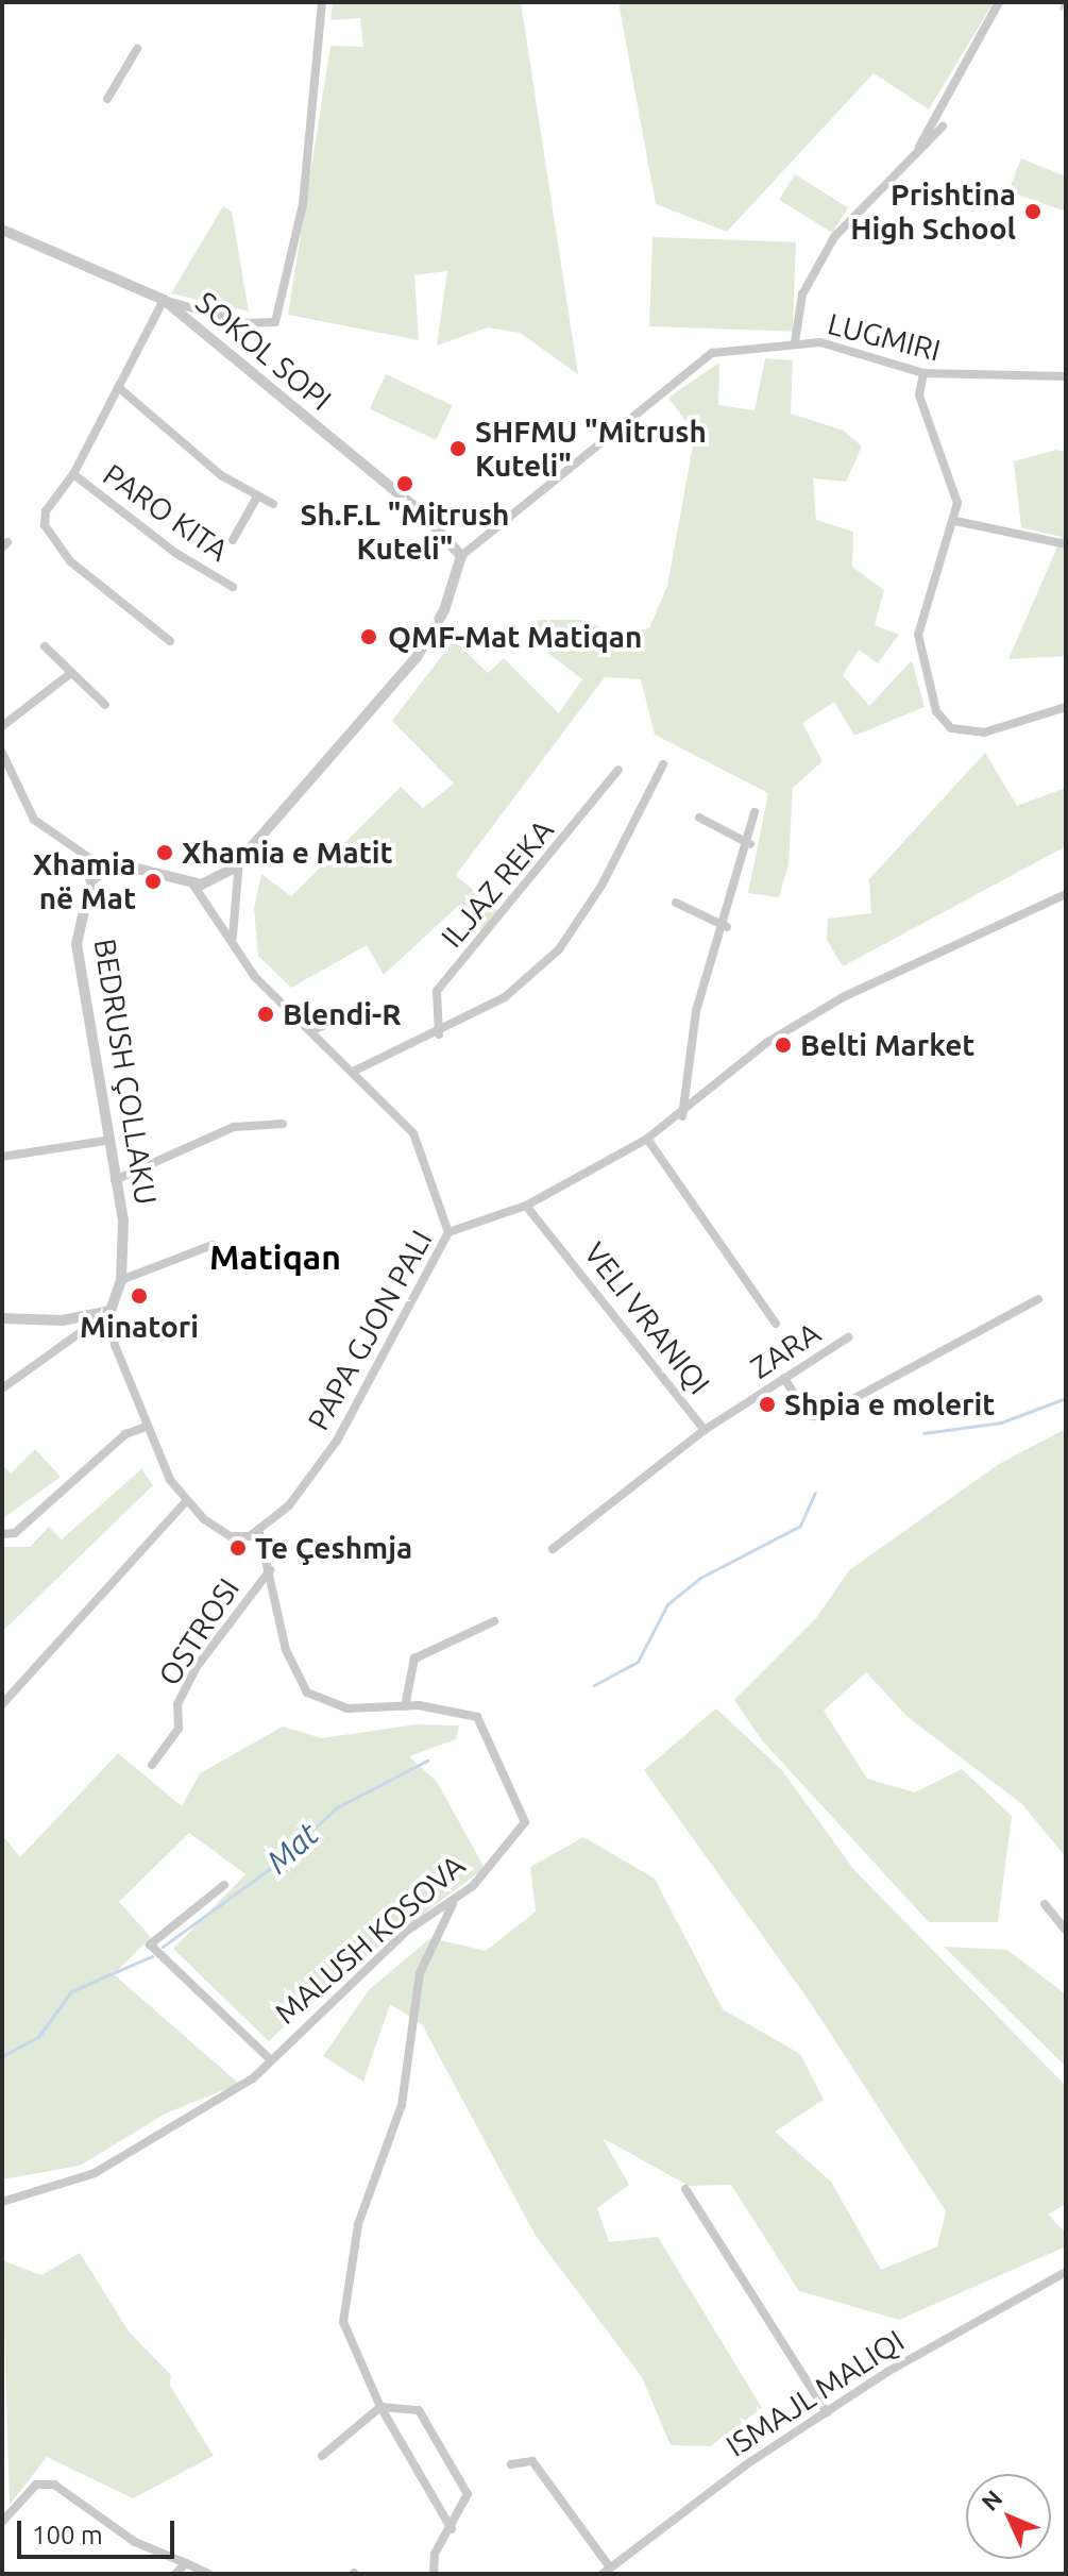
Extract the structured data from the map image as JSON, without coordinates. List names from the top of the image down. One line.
{"streets":{"street":["LUGMIRI","SOKOL SOPI","PARO KITA","ILJAZ REKA","BEDRUSH ÇOLLAKU","VELI VRANIQI","PAPA GJON PALI","ZARA","OSTROSI","MALUSH KOSOVA","ISMAJL MALIQI"]},"crossings":[["LUGMIRI","SOKOL SOPI"],["VELI VRANIQI","PAPA GJON PALI"],["VELI VRANIQI","ZARA"],["PAPA GJON PALI","MALUSH KOSOVA"],["OSTROSI","MALUSH KOSOVA"]],"districts":["Matiqan"],"water":["Mat"],"places":["Prishtina High School","SHFMU \"Mitrush Kuteli\"","Sh.F.L \"Mitrush Kuteli\"","QMF-Mat Matiqan","Xhamia e Matit","Xhamia në Mat","Blendi-R","Belti Market","Minatori","Shpia e molerit","Te Çeshmja"],"scale_bar":"100 m","north":"top left"}
